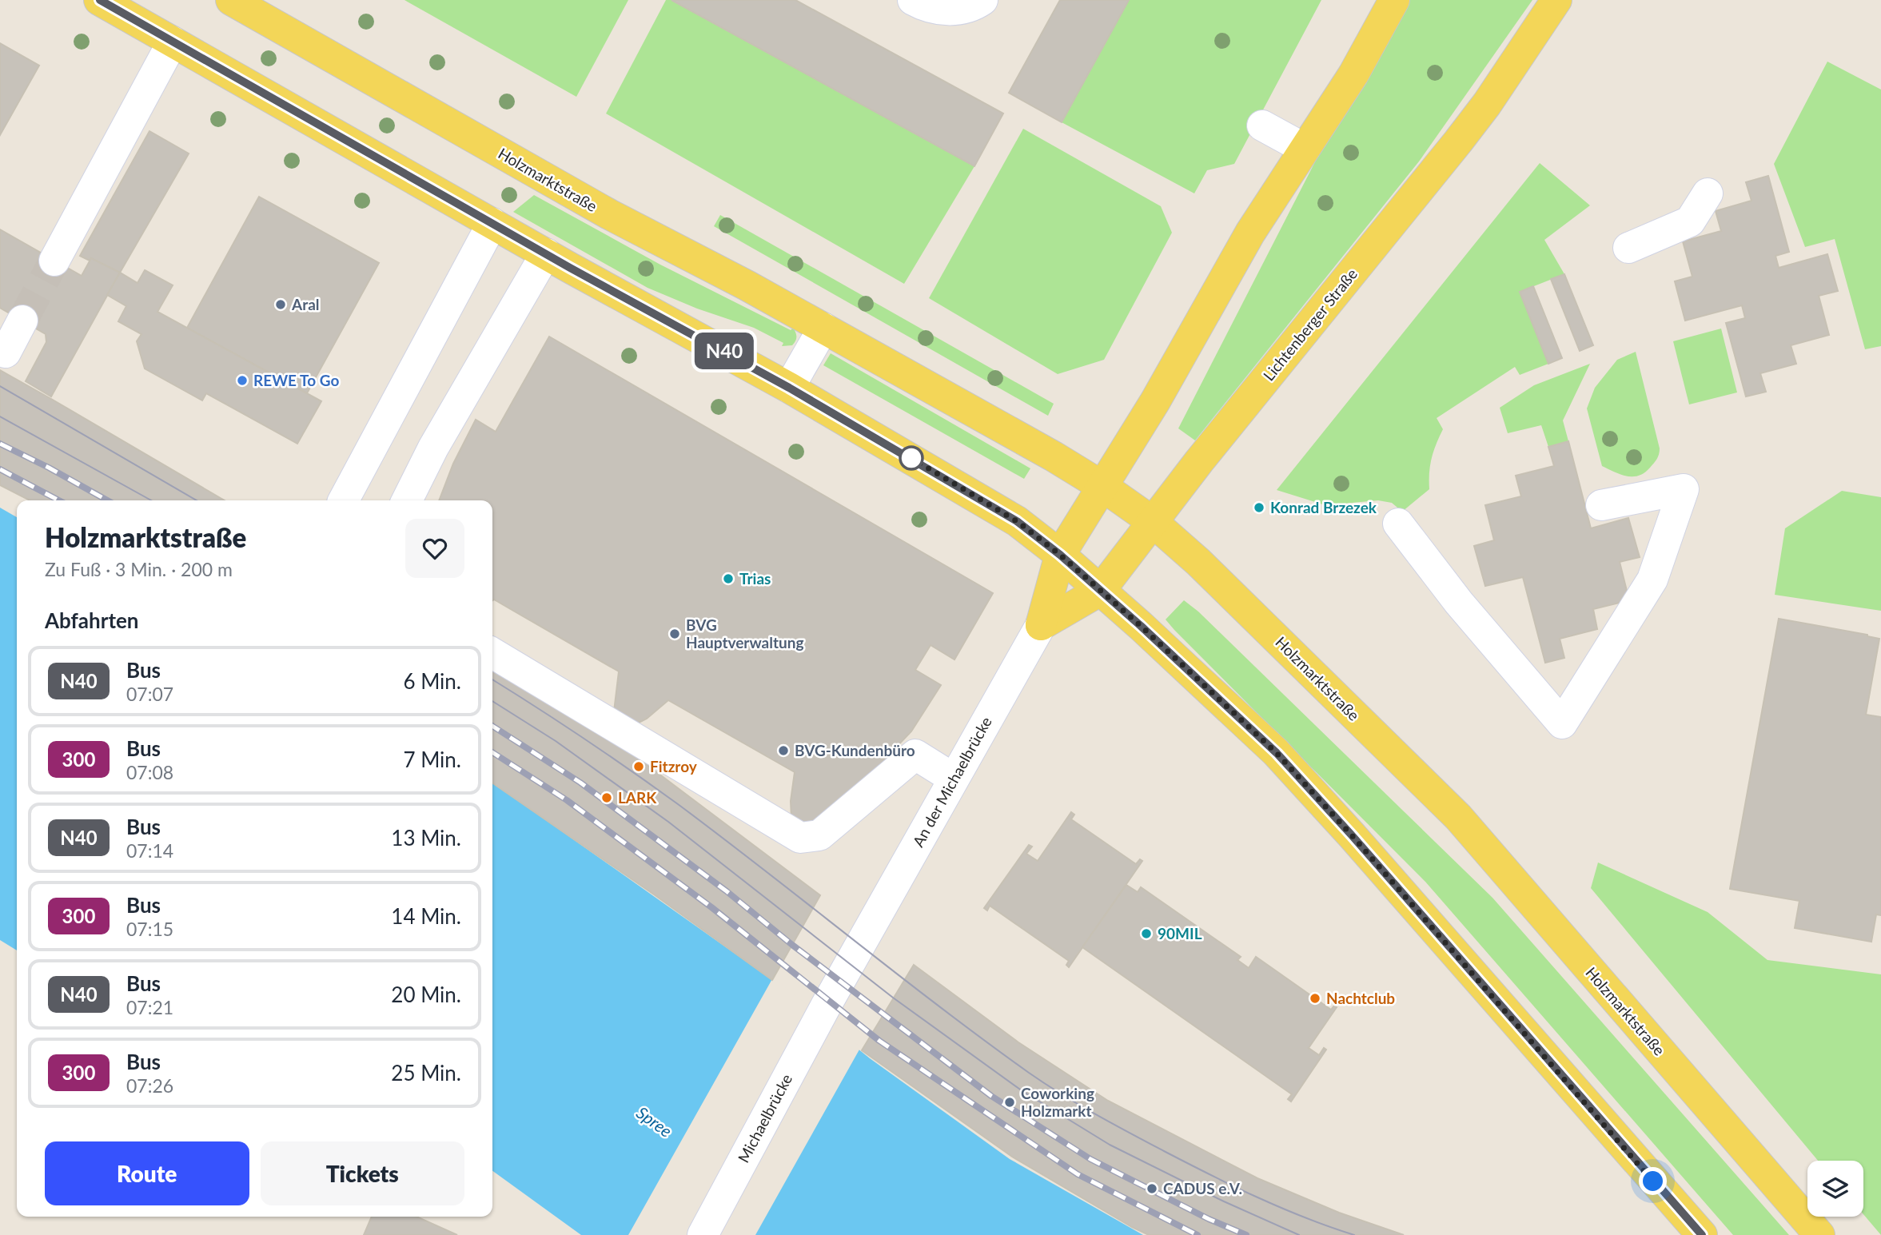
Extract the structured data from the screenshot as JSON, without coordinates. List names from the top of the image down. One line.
{"streets":{"main road":["Holzmarktstraße","Lichtenberger Straße","An der Michaelbrücke"],"street":["Michaelbrücke"]},"crossings":[["Holzmarktstraße","Lichtenberger Straße"],["Lichtenberger Straße","An der Michaelbrücke"],["An der Michaelbrücke","Michaelbrücke"]],"water":["Spree"],"places":["Aral","REWE To Go","Konrad Brzezek","Trias","BVG Hauptverwaltung","BVG-Kundenbüro","Fitzroy","LARK","90MIL","Nachtclub","Coworking Holzmarkt","CADUS e.V."],"lines":["bus line N40"],"page":{"on_map":"N40","heading":[["Holzmarktstraße","Zu Fuß · 3 Min. · 200 m"],"Abfahrten"],"list":[{"mark":"N40","name":"Bus","note":"07:07","value":"6 Min."},{"mark":"300","name":"Bus","note":"07:08","value":"7 Min."},{"mark":"N40","name":"Bus","note":"07:14","value":"13 Min."},{"mark":"300","name":"Bus","note":"07:15","value":"14 Min."},{"mark":"N40","name":"Bus","note":"07:21","value":"20 Min."},{"mark":"300","name":"Bus","note":"07:26","value":"25 Min."}],"buttons":["Route","Tickets"]}}
